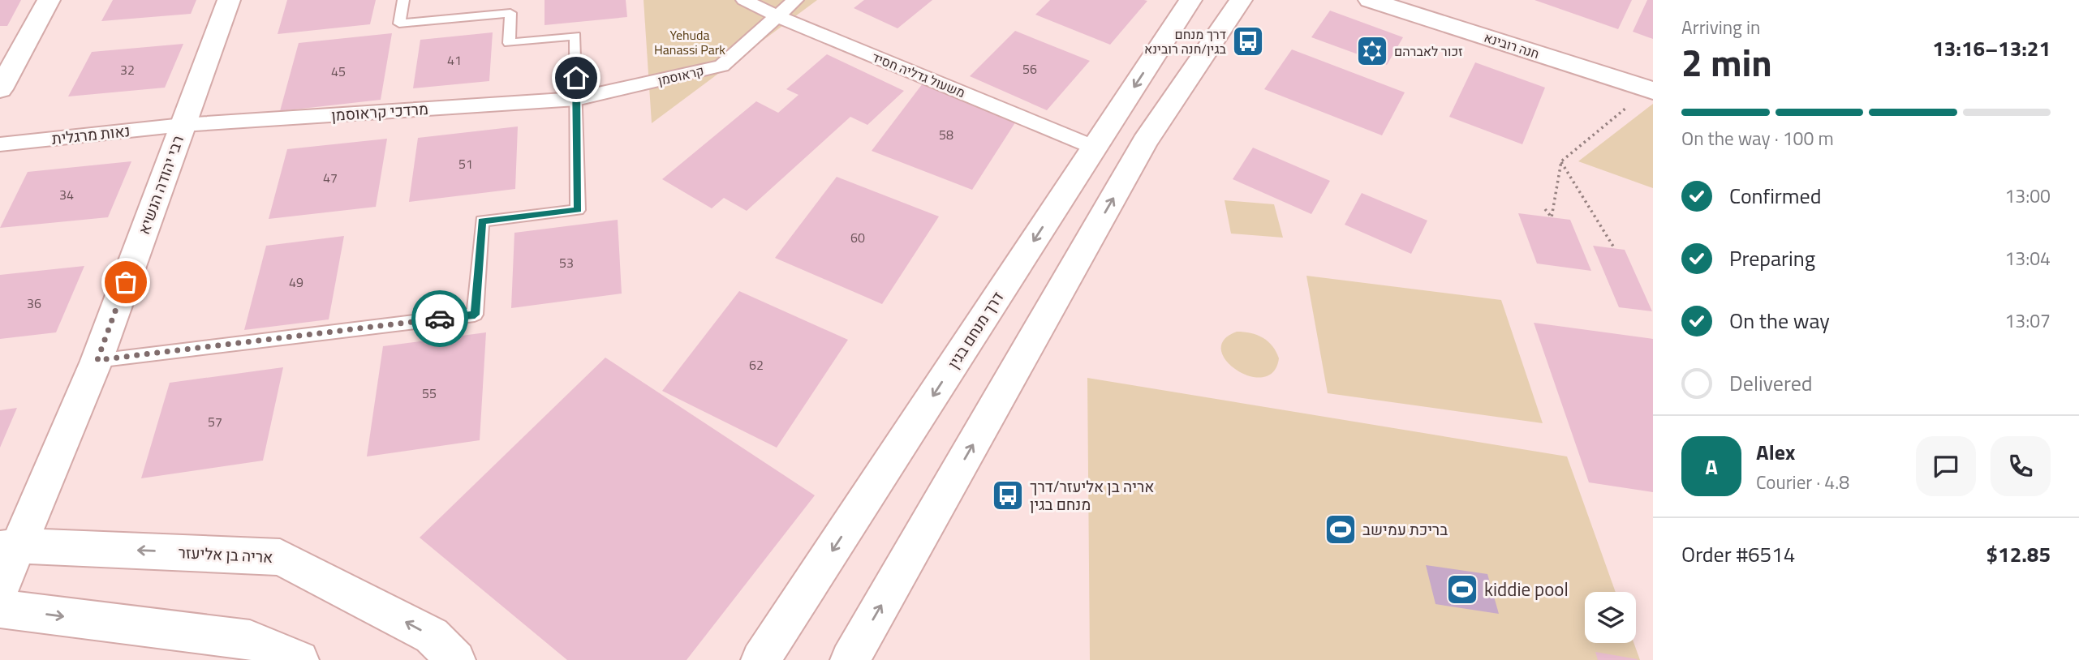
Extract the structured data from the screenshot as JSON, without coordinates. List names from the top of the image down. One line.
{"streets":{"street":["חנה רובינא","משעול גדליה חסיד","קראוסמן","מרדכי קראוסמן","נאות מרגלית","רבי יהודה הנשיא","דרך מנחם בגין","אריה בן אליעזר"]},"crossings":[["משעול גדליה חסיד","קראוסמן"],["משעול גדליה חסיד","דרך מנחם בגין"],["קראוסמן","מרדכי קראוסמן"],["מרדכי קראוסמן","נאות מרגלית"],["מרדכי קראוסמן","רבי יהודה הנשיא"],["נאות מרגלית","רבי יהודה הנשיא"],["רבי יהודה הנשיא","אריה בן אליעזר"]],"parks":["Yehuda Hanassi Park"],"places":{"bus stop":["דרך מנחם בגין/חנה רובינא","אריה בן אליעזר/דרך מנחם בגין"],"synagogue":["זכור לאברהם"],"sports":["בריכת עמישב","kiddie pool"]},"house_numbers":["41","56","32","45","58","51","47","34","60","53","49","36","62","55","57"],"page":{"heading":["2 min","Arriving in","13:16–13:21"],"panel":["Alex","Courier · 4.8","Order #6514","$12.85"],"bar":"On the way · 100 m","list":[["Confirmed","13:00"],["Preparing","13:04"],["On the way","13:07"],"Delivered"],"round":"A"}}
